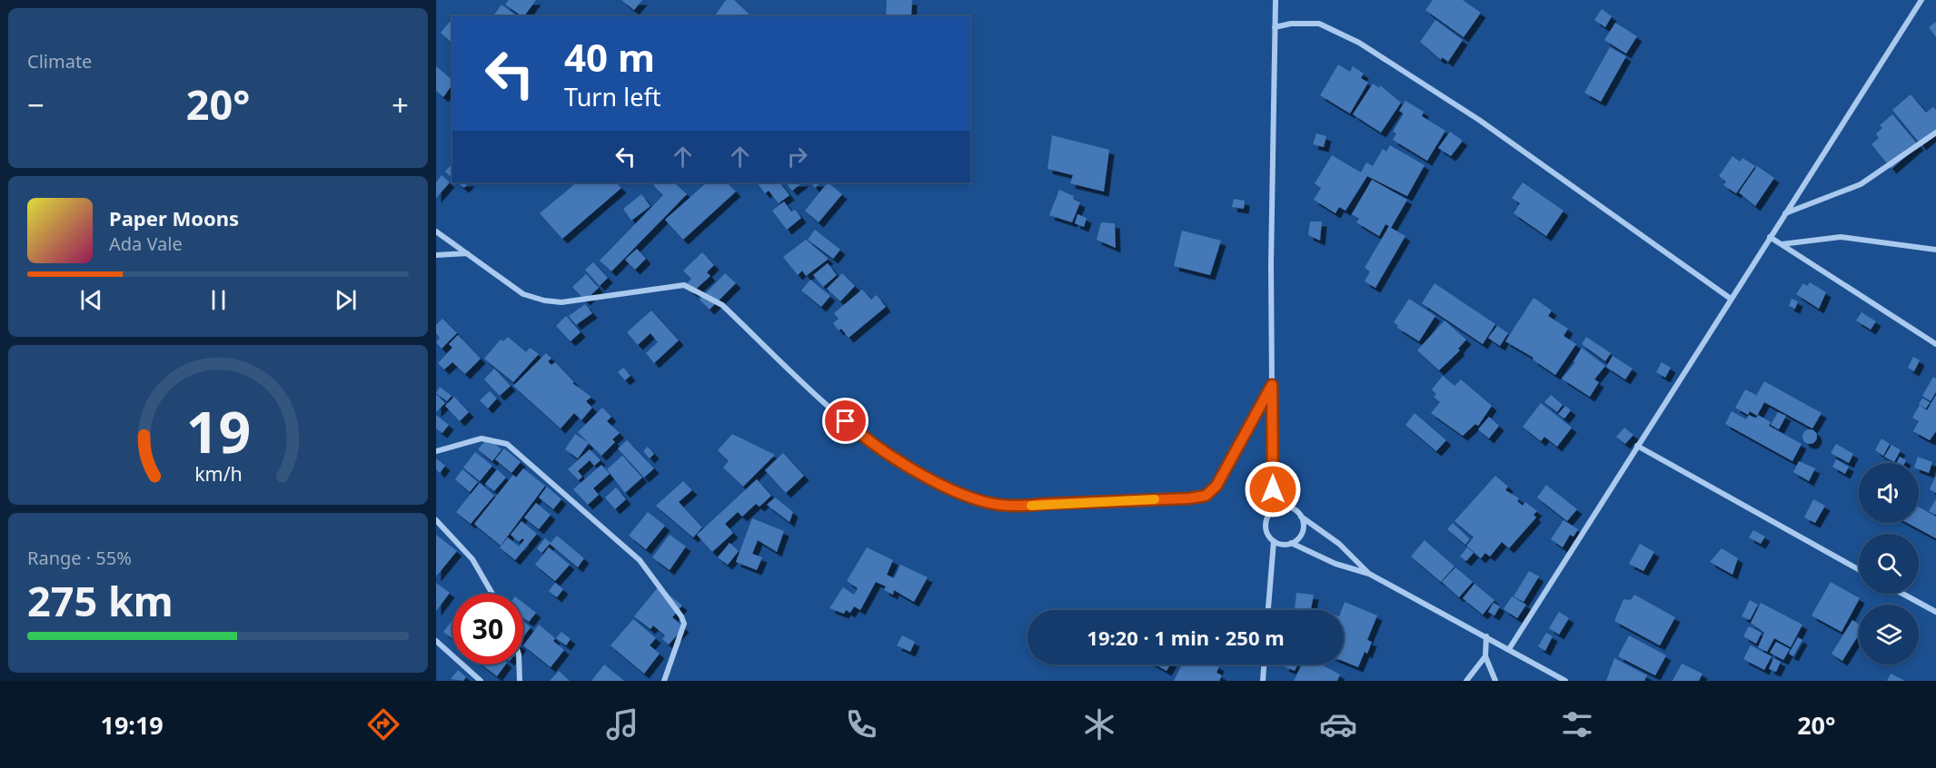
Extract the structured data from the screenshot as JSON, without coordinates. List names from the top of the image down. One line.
{"page":{"tile":["Climate",["Range · 55%","275 km"]],"turn":["40 m","Turn left"],"heat":["−","20°","+"],"song":["Paper Moons","Ada Vale"],"limit":"30","trip":"19:20 · 1 min · 250 m","tabs":["19:19","20°"],"gauge":["19","km/h"]}}
